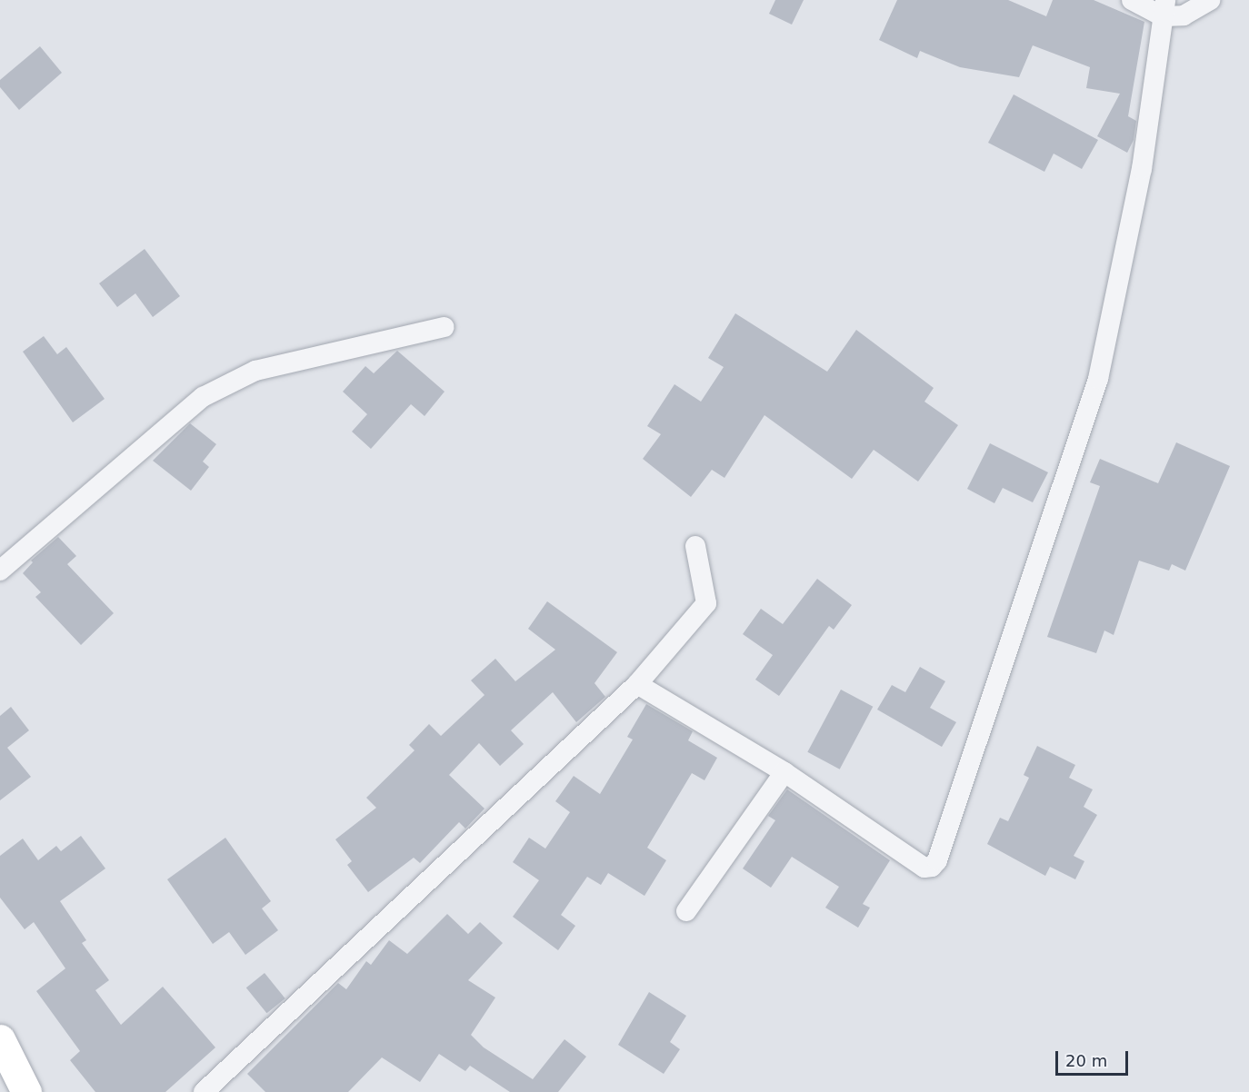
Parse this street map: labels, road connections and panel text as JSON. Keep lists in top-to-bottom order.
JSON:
{
  "scale_bar": "20 m"
}
